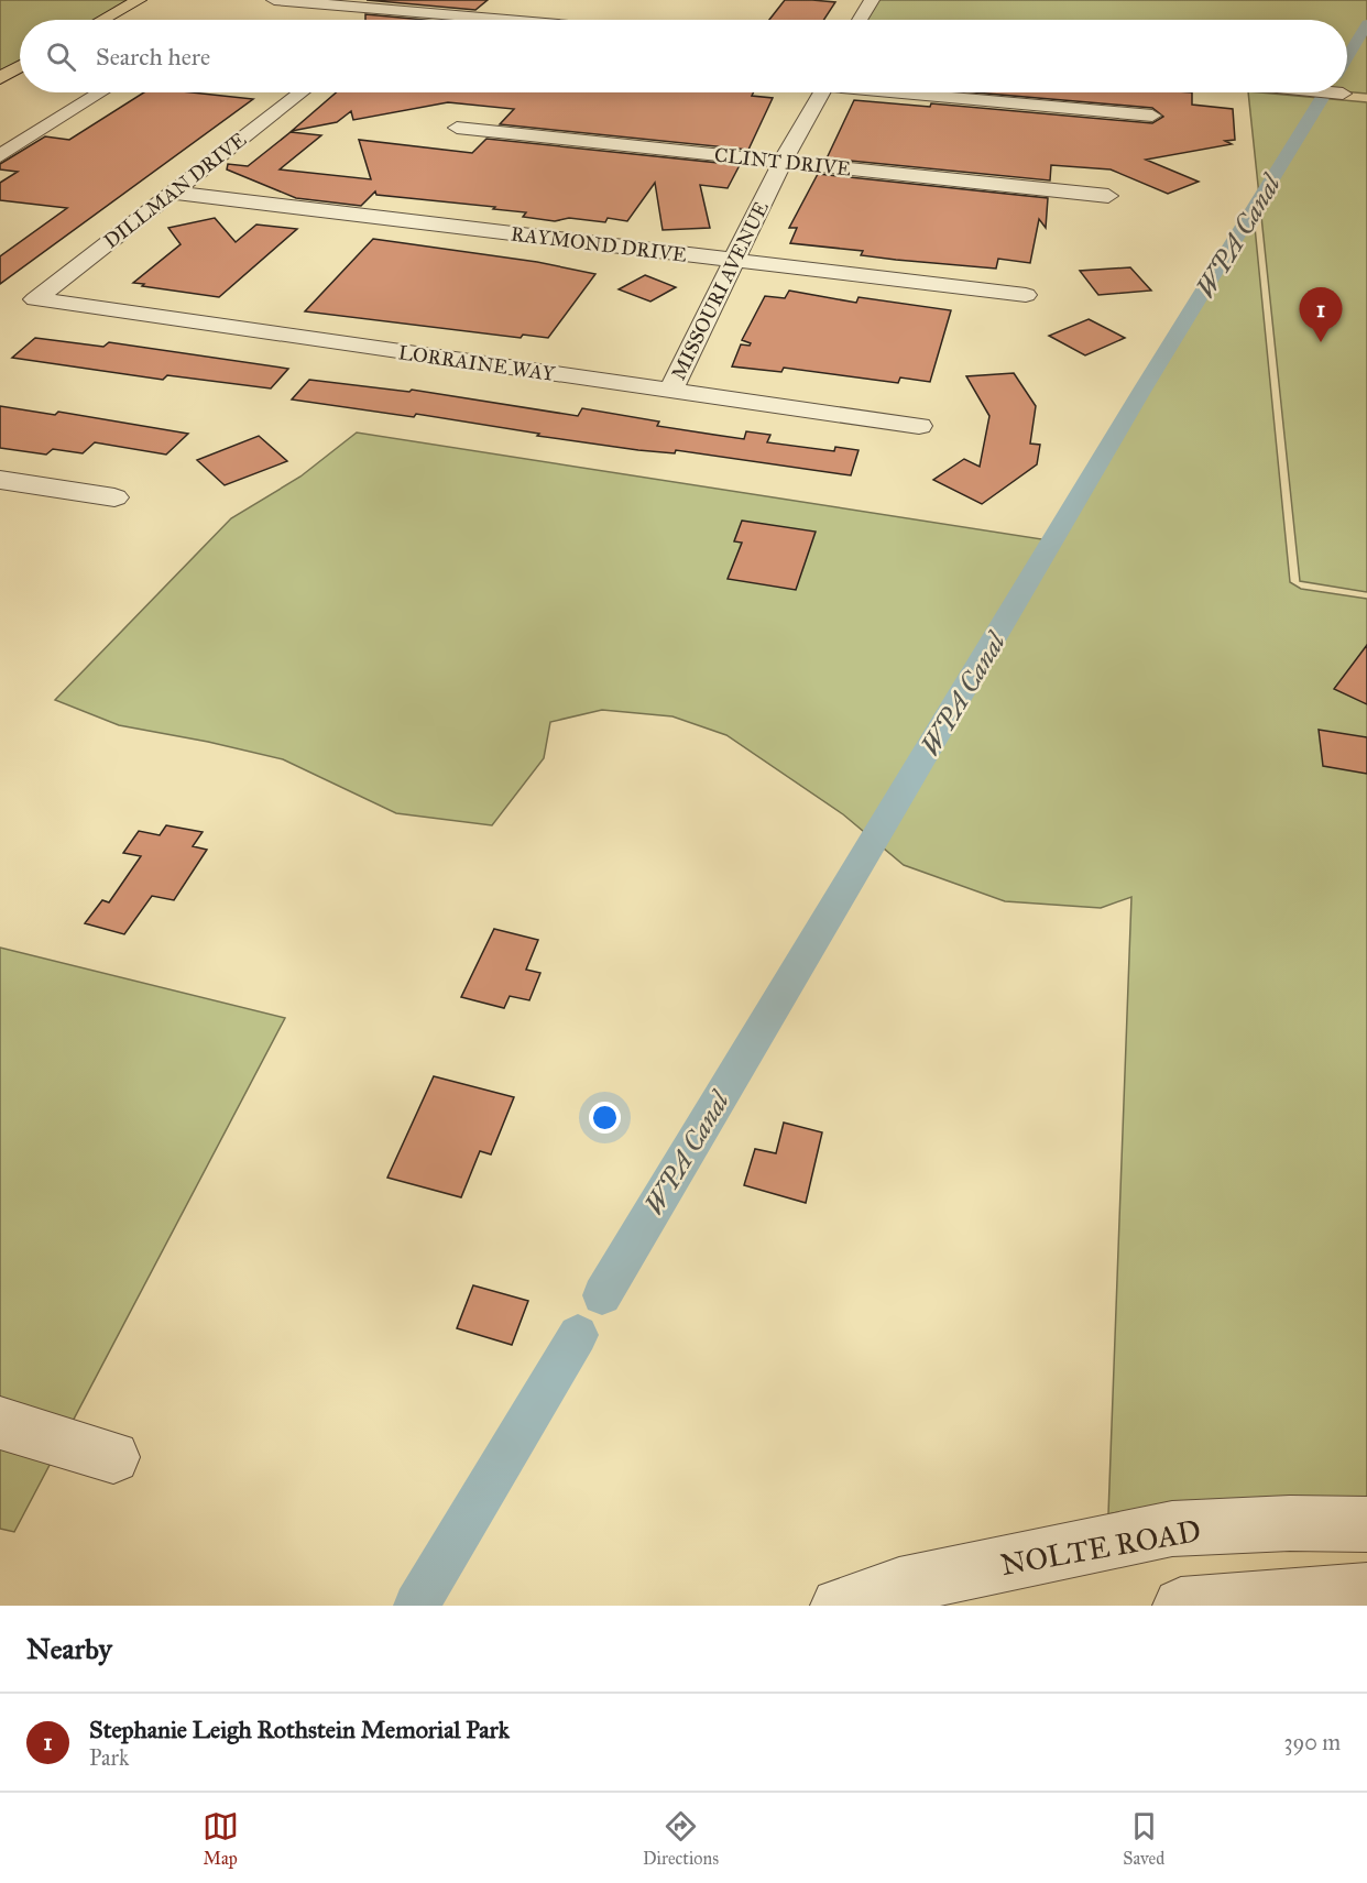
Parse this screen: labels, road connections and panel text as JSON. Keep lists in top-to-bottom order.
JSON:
{
  "streets": {
    "street": [
      "CLINT DRIVE",
      "DILLMAN DRIVE",
      "RAYMOND DRIVE",
      "MISSOURI AVENUE",
      "LORRAINE WAY",
      "NOLTE ROAD"
    ]
  },
  "crossings": [
    ["CLINT DRIVE", "MISSOURI AVENUE"],
    ["DILLMAN DRIVE", "RAYMOND DRIVE"],
    ["DILLMAN DRIVE", "LORRAINE WAY"],
    ["RAYMOND DRIVE", "MISSOURI AVENUE"],
    ["MISSOURI AVENUE", "LORRAINE WAY"]
  ],
  "water": ["WPA Canal"],
  "page": {
    "search": "Search here",
    "pins": "1",
    "heading": "Nearby",
    "list": [
      {
        "mark": "1",
        "name": "Stephanie Leigh Rothstein Memorial Park",
        "note": "Park",
        "value": "390 m"
      }
    ],
    "nav": ["Map", "Directions", "Saved"]
  }
}
